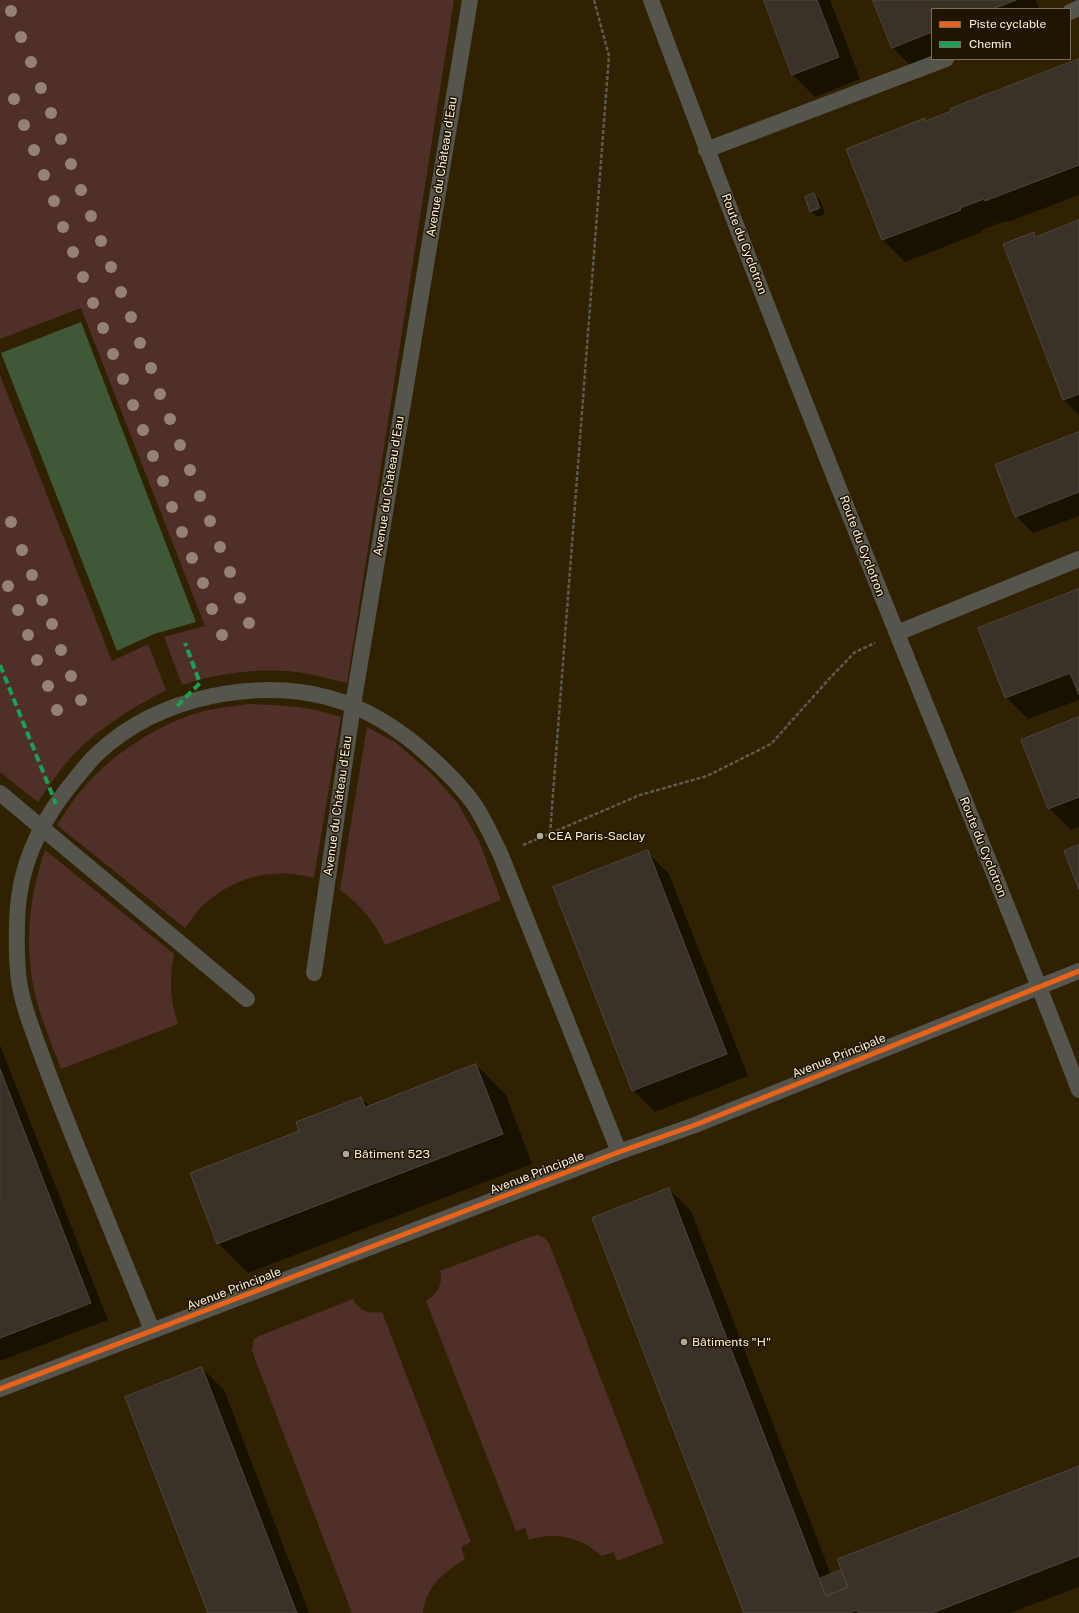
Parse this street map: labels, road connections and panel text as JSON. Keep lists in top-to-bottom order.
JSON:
{
  "streets": {
    "lane": ["Avenue du Château d'Eau", "Route du Cyclotron", "Avenue Principale"]
  },
  "crossings": [
    ["Route du Cyclotron", "Avenue Principale"]
  ],
  "places": ["CEA Paris-Saclay", "Bâtiment 523", "Bâtiments \"H\""],
  "legend": ["Piste cyclable", "Chemin"]
}
